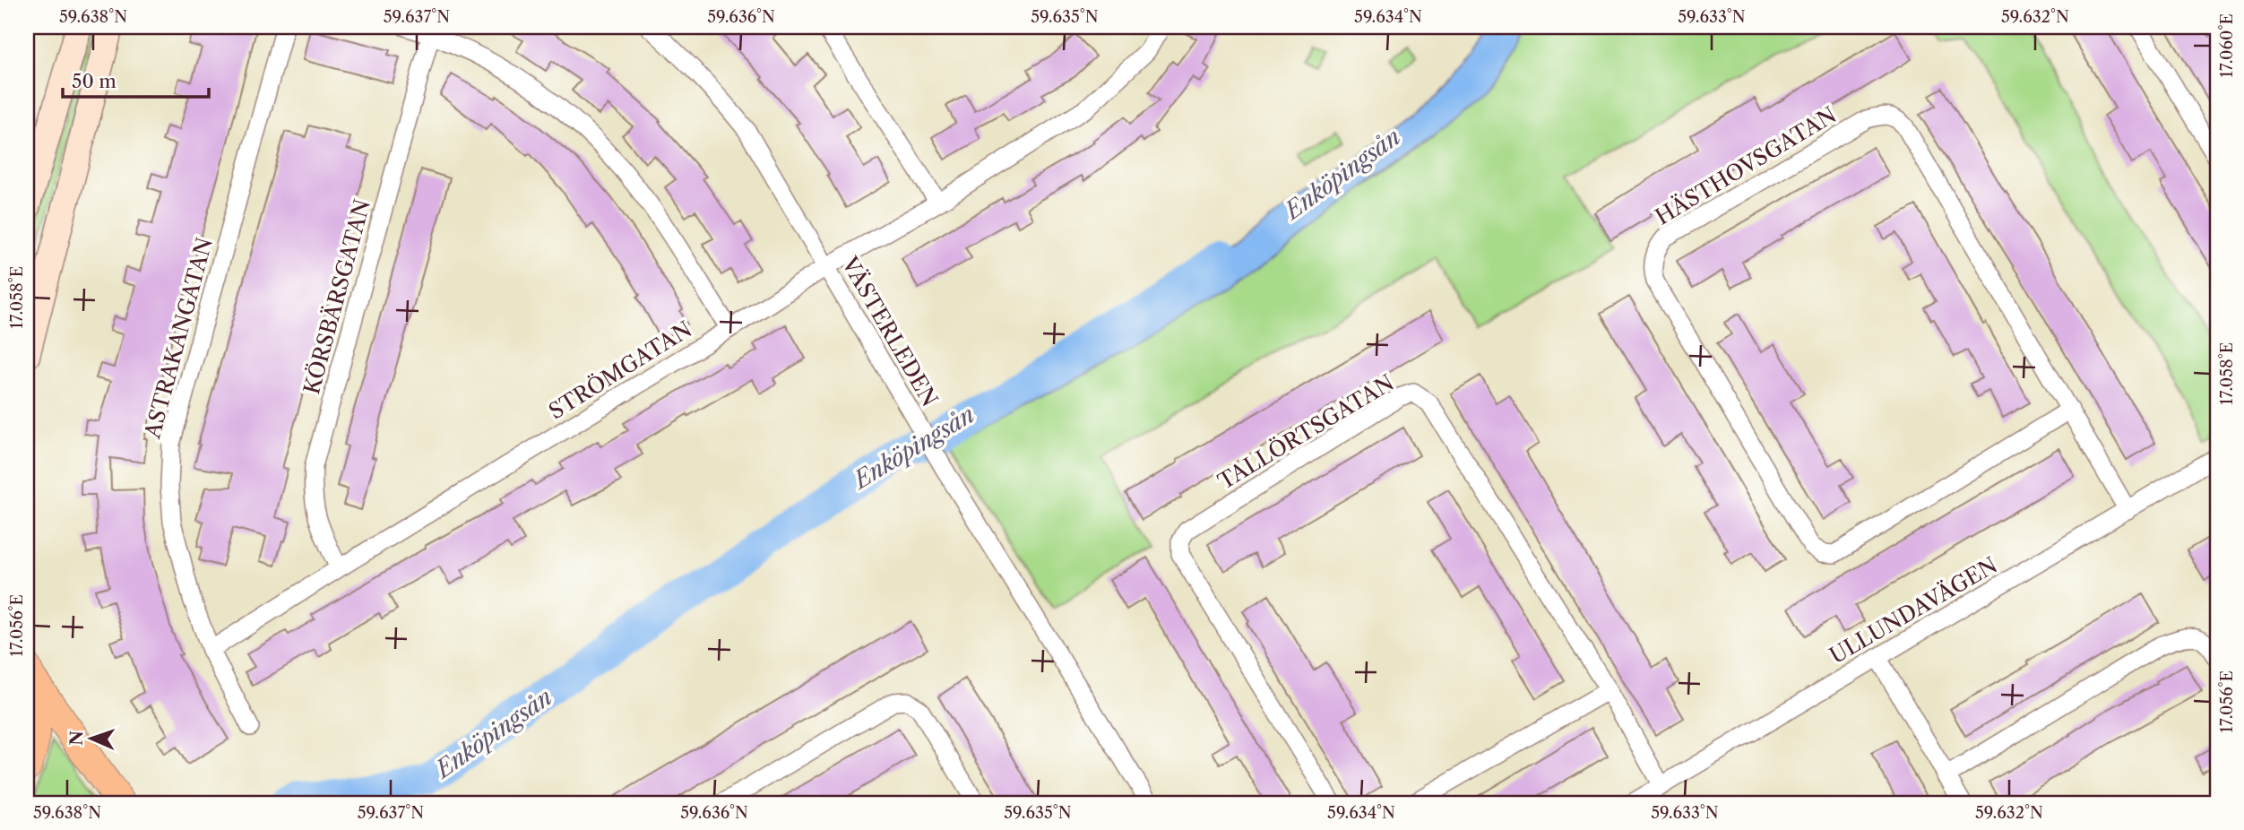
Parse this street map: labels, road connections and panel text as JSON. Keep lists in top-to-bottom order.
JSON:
{
  "streets": {
    "street": [
      "HÄSTHOVSGATAN",
      "KÖRSBÄRSGATAN",
      "VÄSTERLEDEN",
      "ASTRAKANGATAN",
      "STRÖMGATAN",
      "TALLÖRTSGATAN",
      "ULLUNDAVÄGEN"
    ]
  },
  "crossings": [
    ["HÄSTHOVSGATAN", "ULLUNDAVÄGEN"],
    ["KÖRSBÄRSGATAN", "STRÖMGATAN"],
    ["VÄSTERLEDEN", "STRÖMGATAN"],
    ["ASTRAKANGATAN", "STRÖMGATAN"],
    ["TALLÖRTSGATAN", "ULLUNDAVÄGEN"]
  ],
  "water": ["Enköpingsån"],
  "scale_bar": "50 m",
  "north": "left",
  "coordinates": [
    "59.638°N",
    "59.637°N",
    "59.636°N",
    "59.635°N",
    "59.634°N",
    "59.633°N",
    "59.632°N",
    "17.060°E",
    "17.058°E",
    "17.056°E"
  ]
}
